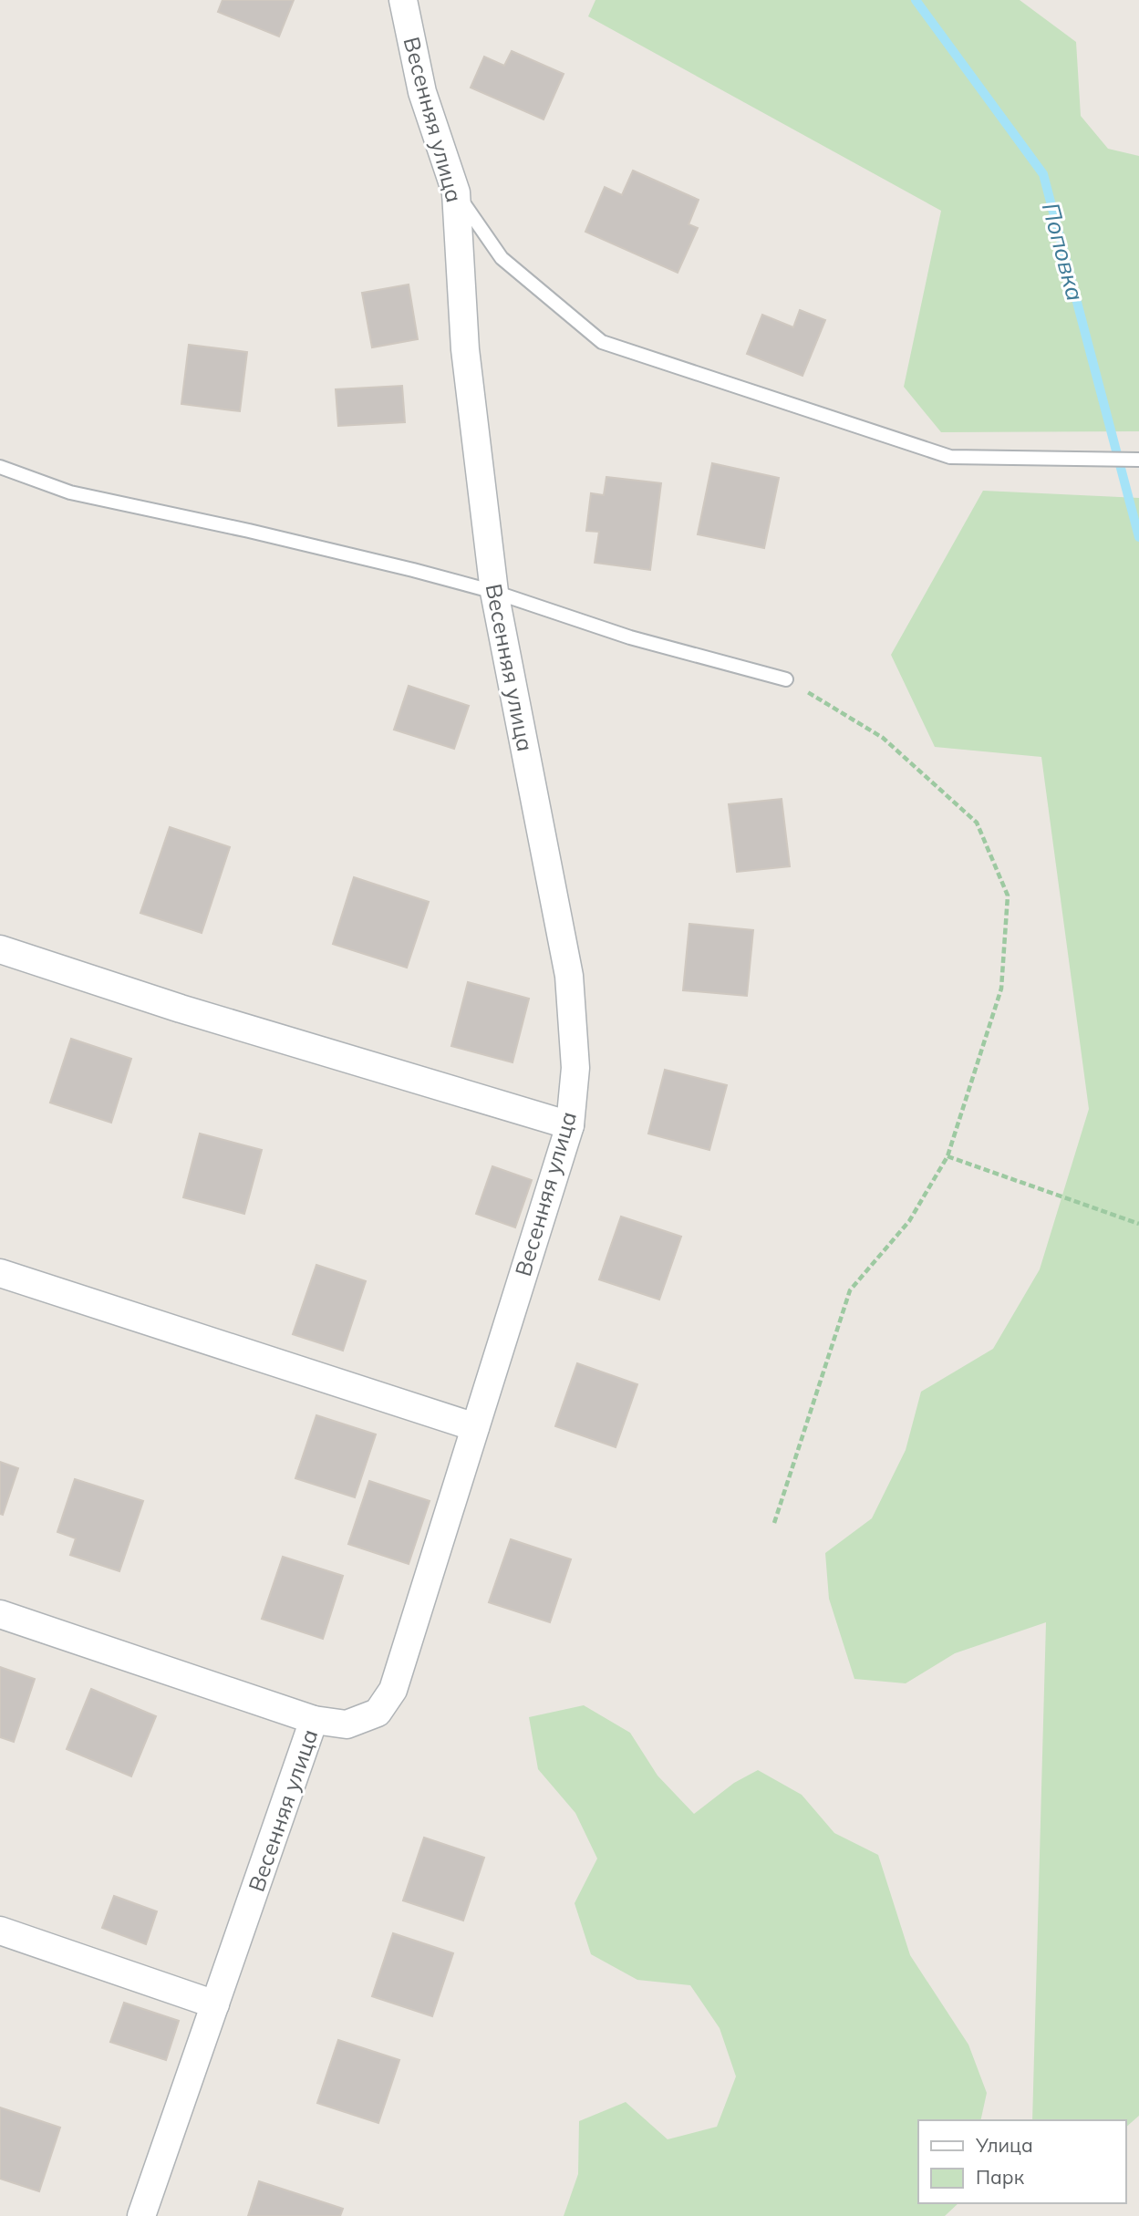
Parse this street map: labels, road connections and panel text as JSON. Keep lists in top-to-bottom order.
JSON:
{
  "streets": {
    "street": ["Весенняя улица"]
  },
  "water": ["Поповка"],
  "legend": ["Улица", "Парк"]
}
